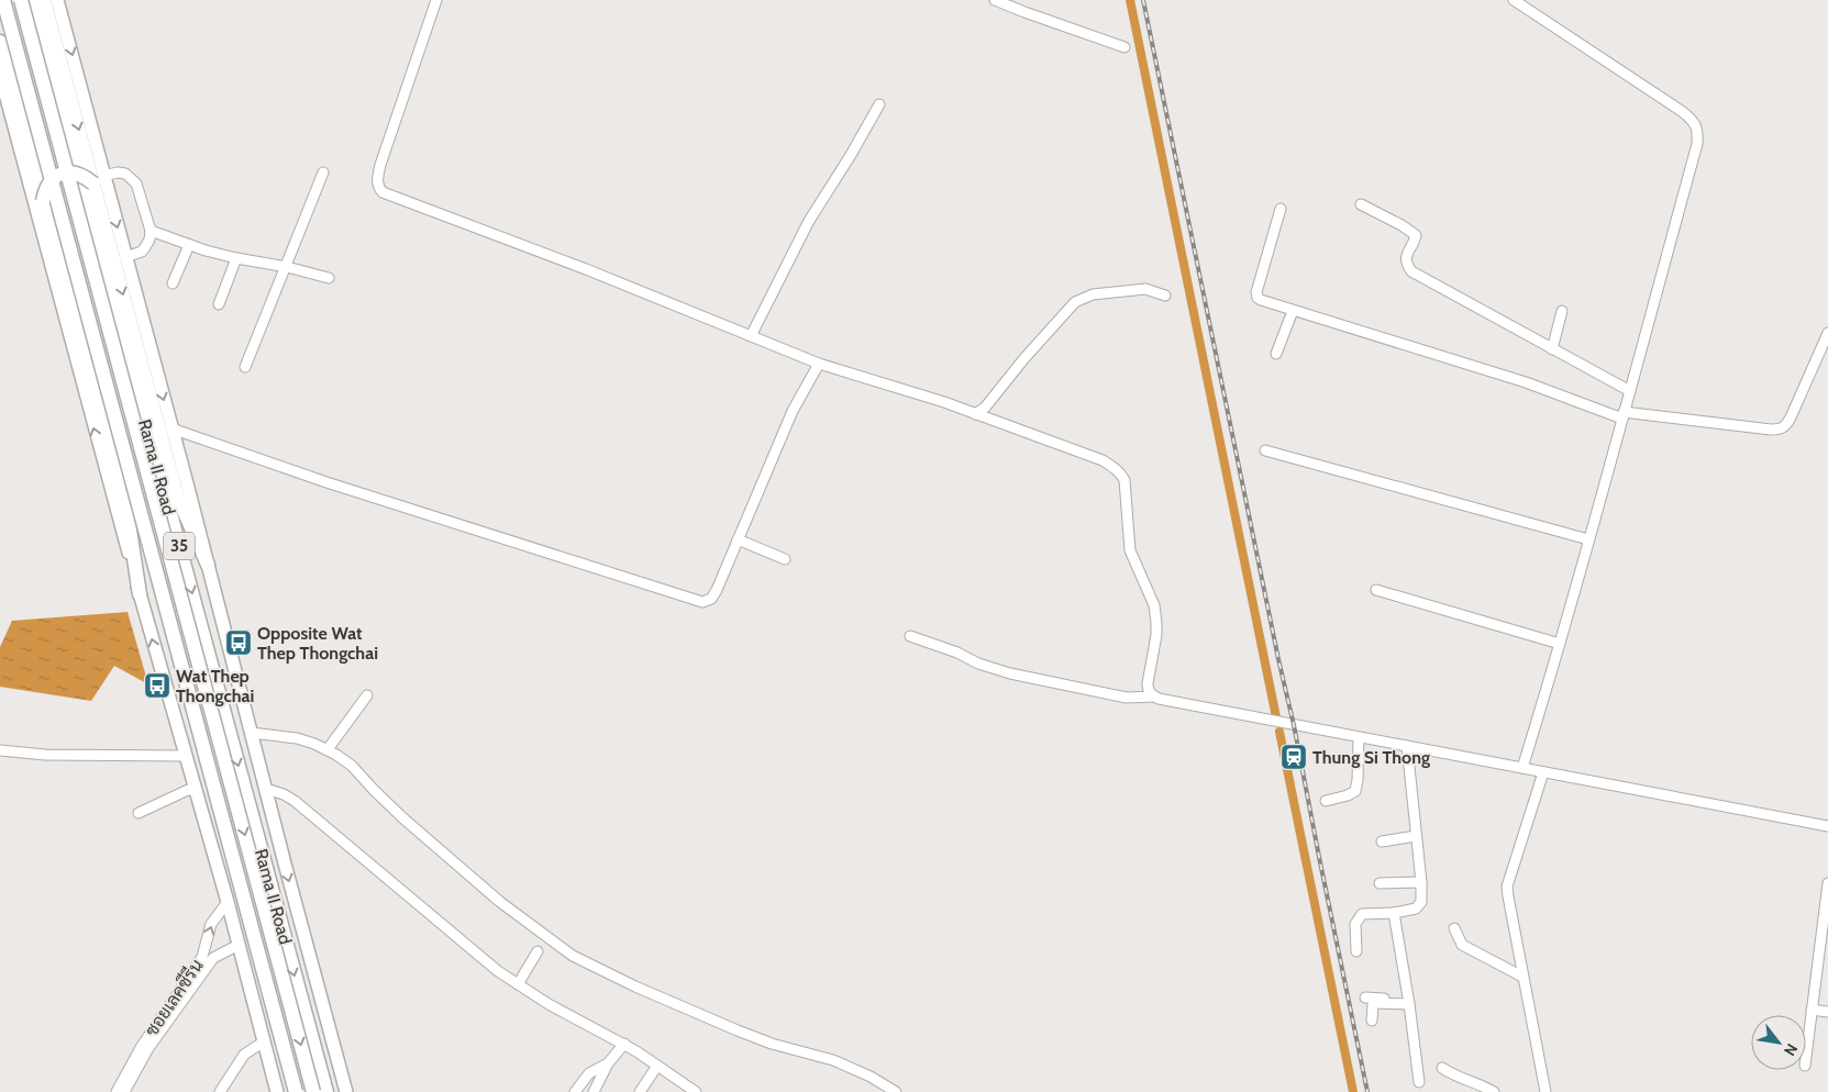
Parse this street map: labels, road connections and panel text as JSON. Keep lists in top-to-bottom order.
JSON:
{
  "streets": {
    "highway": ["Rama II Road", "35"],
    "street": ["ซอยเลคซีรีน"]
  },
  "places": {
    "bus stop": ["Opposite Wat Thep Thongchai", "Wat Thep Thongchai"],
    "station": ["Thung Si Thong"]
  },
  "north": "bottom right"
}
